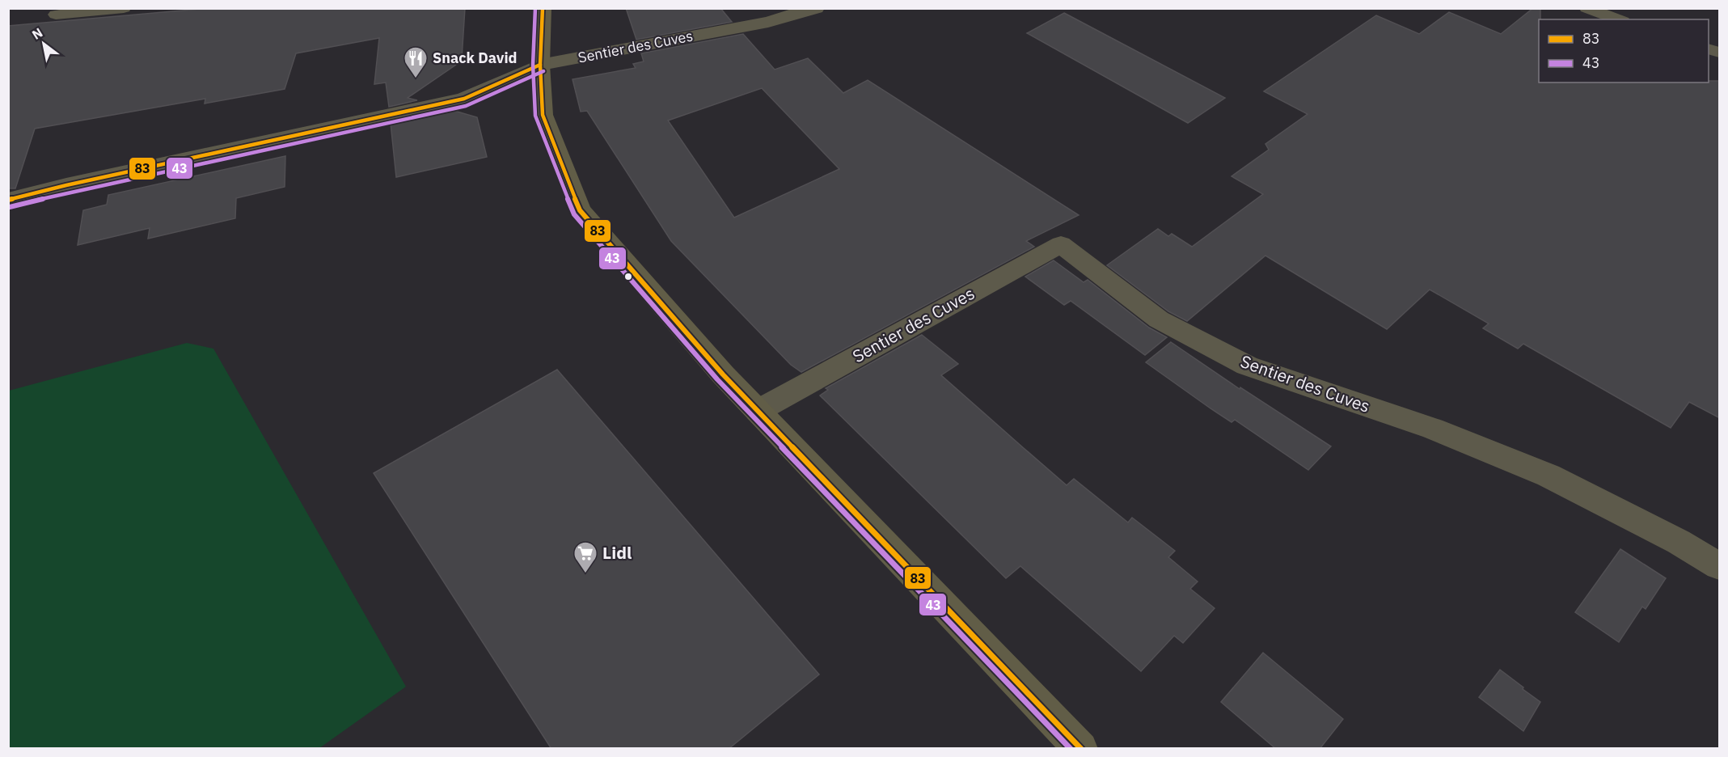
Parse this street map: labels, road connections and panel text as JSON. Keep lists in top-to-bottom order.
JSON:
{
  "streets": {
    "street": ["Sentier des Cuves"]
  },
  "places": {
    "restaurant": ["Snack David"],
    "supermarket": ["Lidl"]
  },
  "lines": ["transit line 83", "transit line 43"],
  "legend": ["83", "43"],
  "north": "top left"
}
